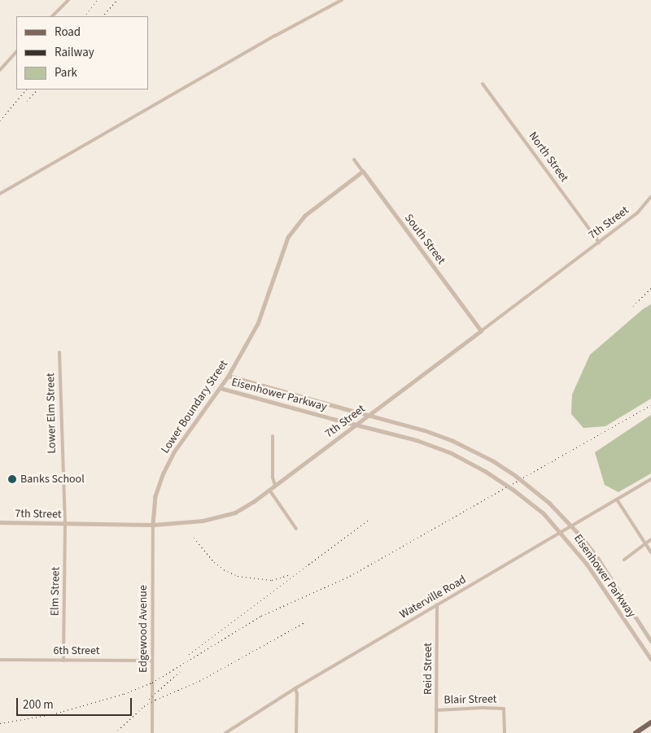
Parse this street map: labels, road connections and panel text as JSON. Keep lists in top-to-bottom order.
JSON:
{
  "streets": {
    "street": [
      "North Street",
      "7th Street",
      "South Street",
      "Eisenhower Parkway",
      "Lower Boundary Street",
      "Lower Elm Street",
      "Elm Street",
      "Waterville Road",
      "Edgewood Avenue",
      "6th Street",
      "Reid Street",
      "Blair Street"
    ]
  },
  "crossings": [
    ["North Street", "7th Street"],
    ["7th Street", "South Street"],
    ["7th Street", "Lower Boundary Street"],
    ["7th Street", "Lower Elm Street"],
    ["7th Street", "Elm Street"],
    ["7th Street", "Edgewood Avenue"],
    ["South Street", "Lower Boundary Street"],
    ["Eisenhower Parkway", "Lower Boundary Street"],
    ["Lower Boundary Street", "Edgewood Avenue"],
    ["Lower Elm Street", "Elm Street"],
    ["Elm Street", "6th Street"],
    ["Waterville Road", "Reid Street"],
    ["Edgewood Avenue", "6th Street"],
    ["Reid Street", "Blair Street"]
  ],
  "places": ["Banks School"],
  "legend": ["Road", "Railway", "Park"],
  "scale_bar": "200 m"
}
